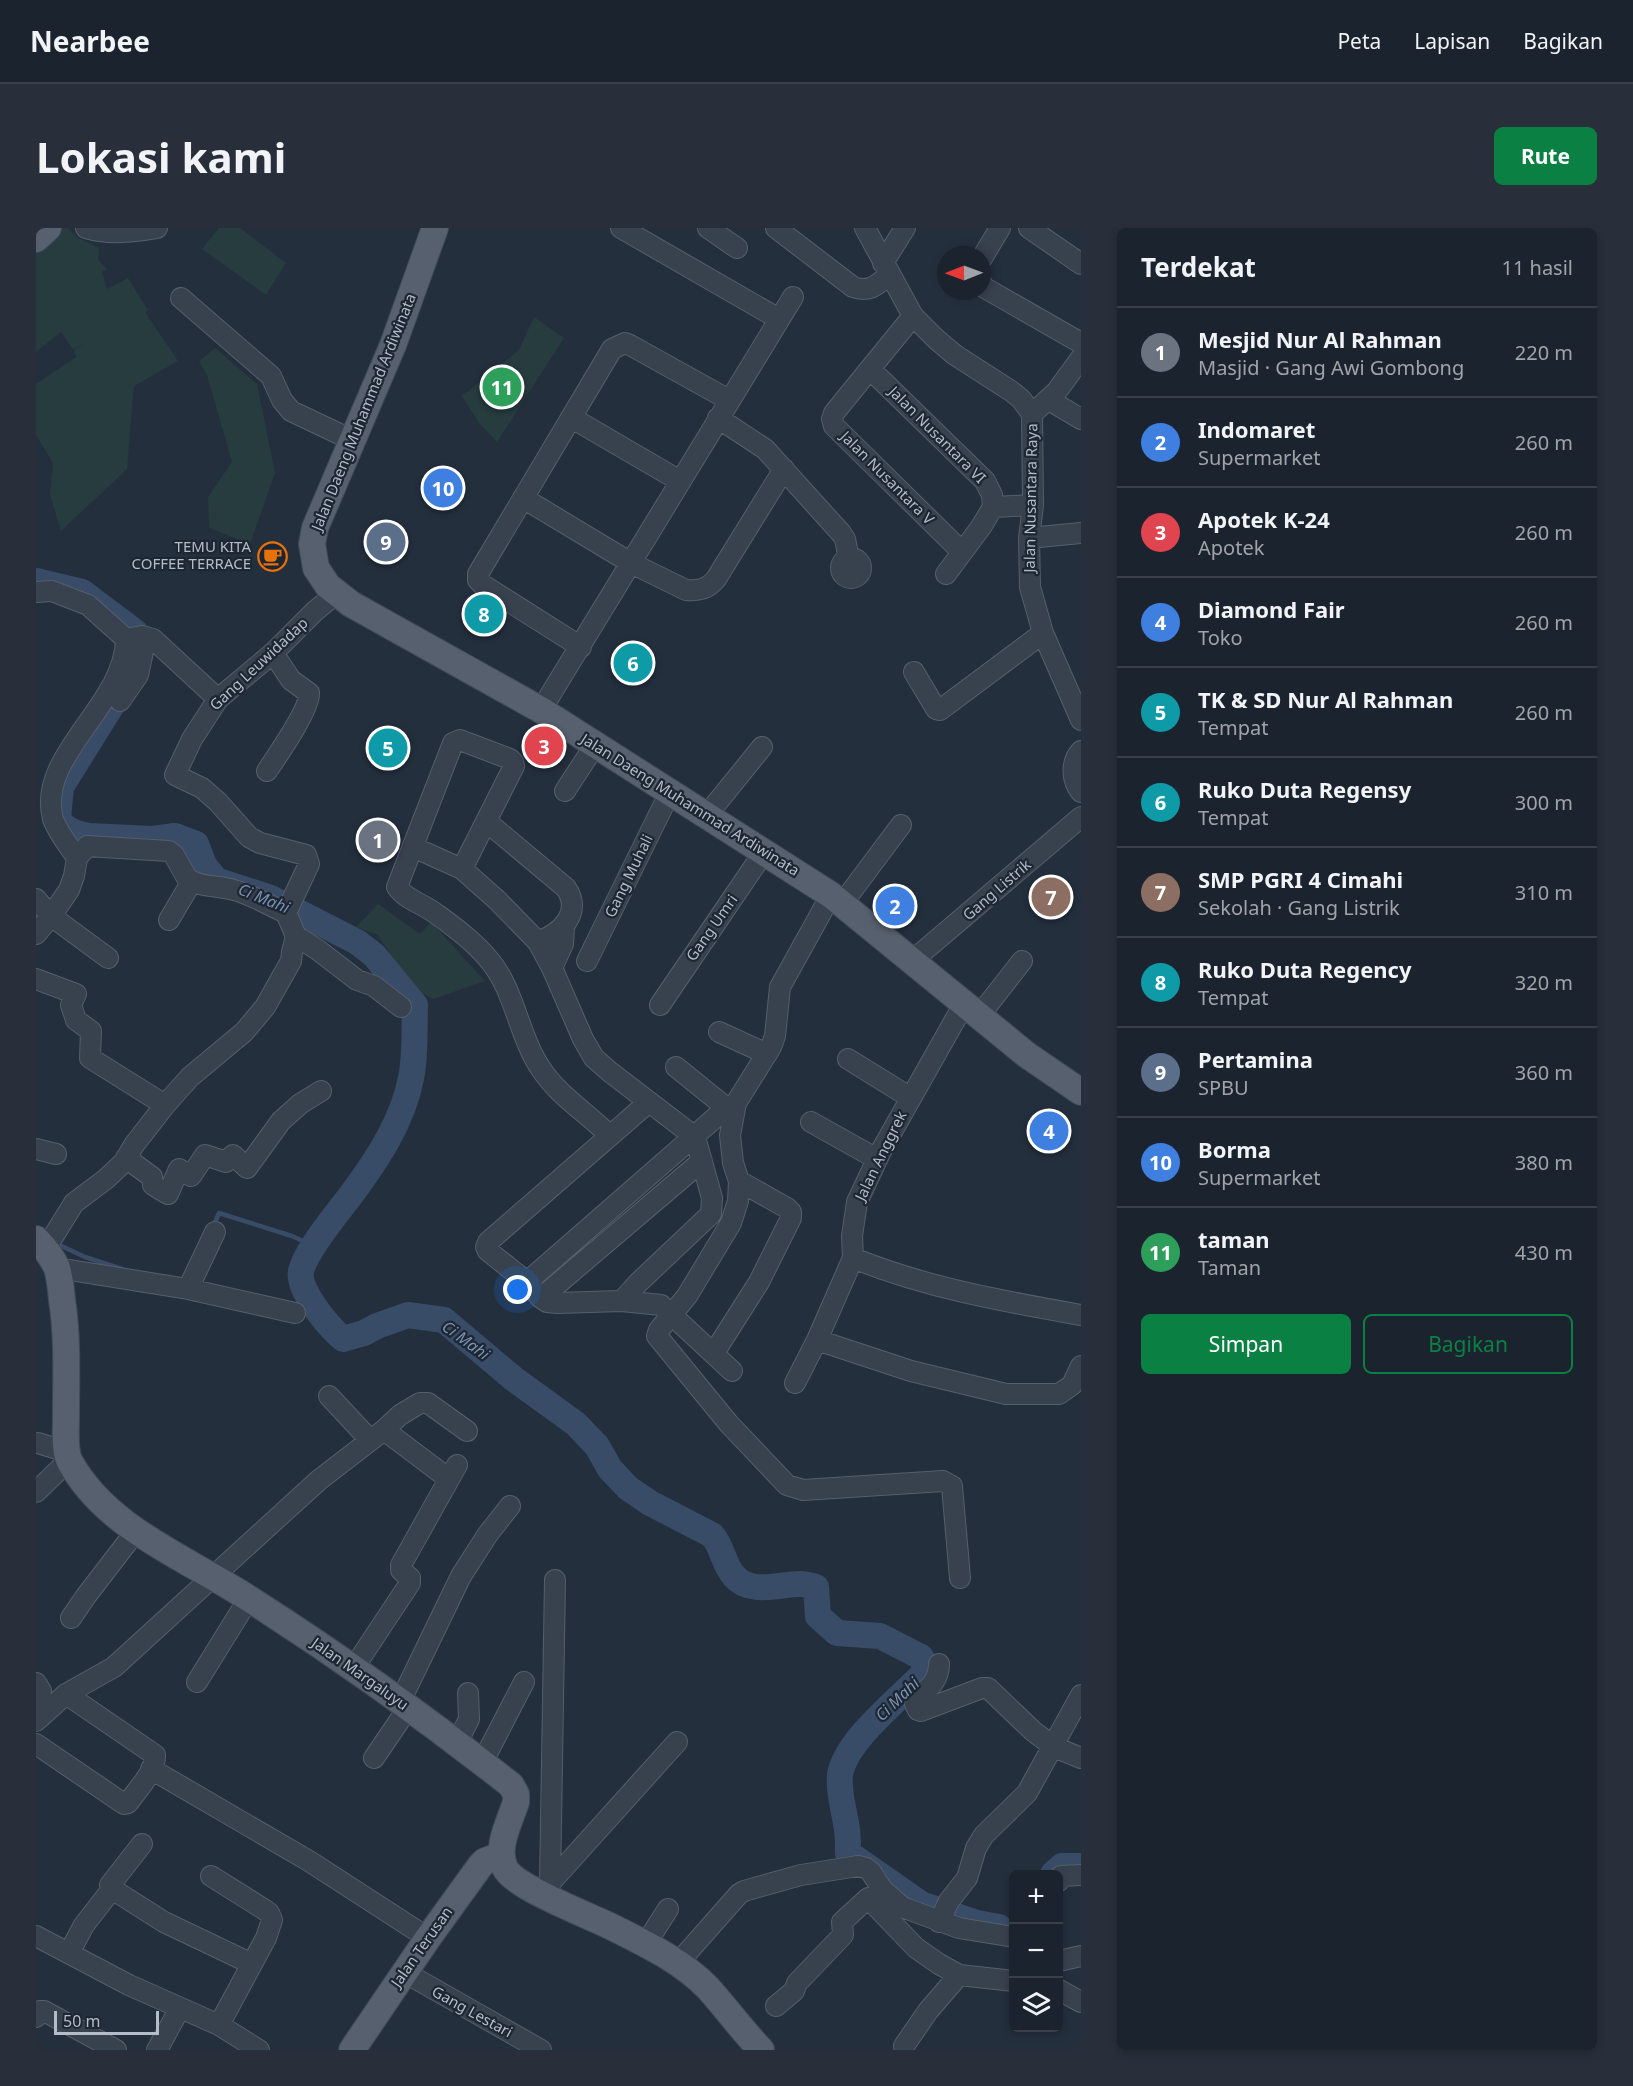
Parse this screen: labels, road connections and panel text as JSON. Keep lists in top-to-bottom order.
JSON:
{
  "streets": {
    "main road": ["Jalan Daeng Muhammad Ardiwinata", "Jalan Margaluyu", "Jalan Terusan"],
    "street": [
      "Jalan Nusantara VI",
      "Jalan Nusantara V",
      "Jalan Nusantara Raya",
      "Gang Leuwidadap",
      "Gang Muhali",
      "Gang Listrik",
      "Gang Umri",
      "Jalan Anggrek",
      "Gang Lestari"
    ]
  },
  "crossings": [
    ["Jalan Daeng Muhammad Ardiwinata", "Gang Leuwidadap"],
    ["Jalan Daeng Muhammad Ardiwinata", "Gang Muhali"],
    ["Jalan Daeng Muhammad Ardiwinata", "Gang Listrik"],
    ["Jalan Daeng Muhammad Ardiwinata", "Gang Umri"],
    ["Jalan Daeng Muhammad Ardiwinata", "Jalan Anggrek"],
    ["Jalan Nusantara VI", "Jalan Nusantara V"],
    ["Jalan Nusantara V", "Jalan Nusantara Raya"],
    ["Jalan Margaluyu", "Jalan Terusan"],
    ["Jalan Terusan", "Gang Lestari"]
  ],
  "water": ["Ci Mahi"],
  "places": {
    "cafe": ["TEMU KITA COFFEE TERRACE"]
  },
  "scale_bar": "50 m",
  "north": "left",
  "page": {
    "header": "Nearbee",
    "nav": ["Peta", "Lapisan", "Bagikan"],
    "buttons": [
      "Rute",
      ["Simpan", "Bagikan"]
    ],
    "title": "Lokasi kami",
    "heading": ["Terdekat", "11 hasil"],
    "list": [
      {
        "mark": "1",
        "name": "Mesjid Nur Al Rahman",
        "note": "Masjid · Gang Awi Gombong",
        "value": "220 m"
      },
      {
        "mark": "2",
        "name": "Indomaret",
        "note": "Supermarket",
        "value": "260 m"
      },
      {
        "mark": "3",
        "name": "Apotek K-24",
        "note": "Apotek",
        "value": "260 m"
      },
      {
        "mark": "4",
        "name": "Diamond Fair",
        "note": "Toko",
        "value": "260 m"
      },
      {
        "mark": "5",
        "name": "TK & SD Nur Al Rahman",
        "note": "Tempat",
        "value": "260 m"
      },
      {
        "mark": "6",
        "name": "Ruko Duta Regensy",
        "note": "Tempat",
        "value": "300 m"
      },
      {
        "mark": "7",
        "name": "SMP PGRI 4 Cimahi",
        "note": "Sekolah · Gang Listrik",
        "value": "310 m"
      },
      {
        "mark": "8",
        "name": "Ruko Duta Regency",
        "note": "Tempat",
        "value": "320 m"
      },
      {
        "mark": "9",
        "name": "Pertamina",
        "note": "SPBU",
        "value": "360 m"
      },
      {
        "mark": "10",
        "name": "Borma",
        "note": "Supermarket",
        "value": "380 m"
      },
      {
        "mark": "11",
        "name": "taman",
        "note": "Taman",
        "value": "430 m"
      }
    ],
    "pins": [
      "11",
      "10",
      "9",
      "8",
      "6",
      "3",
      "5",
      "1",
      "7",
      "2",
      "4"
    ],
    "map_buttons": ["+", "−"],
    "scale": "50 m"
  }
}
